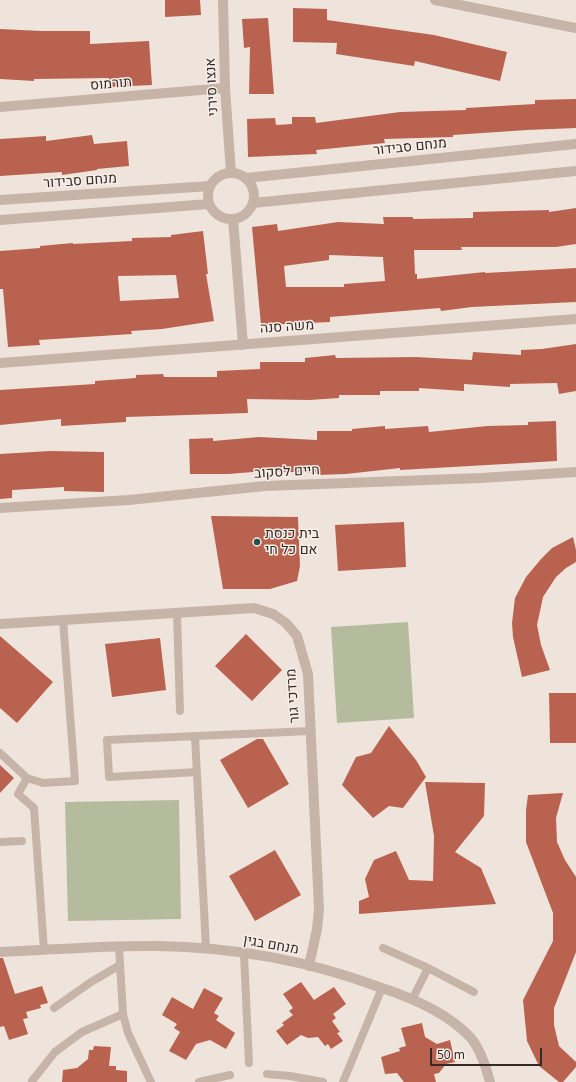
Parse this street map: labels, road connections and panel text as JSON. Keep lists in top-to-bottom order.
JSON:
{
  "streets": {
    "street": [
      "תורמוס",
      "אנצו סירני",
      "מנחם סבידור",
      "משה סנה",
      "חיים לסקוב",
      "מרדכי גור",
      "מנחם בגין"
    ]
  },
  "crossings": [
    ["תורמוס", "אנצו סירני"],
    ["אנצו סירני", "מנחם סבידור"],
    ["מרדכי גור", "מנחם בגין"]
  ],
  "places": ["בית כנסת אם כל חי"],
  "scale_bar": "50 m"
}
